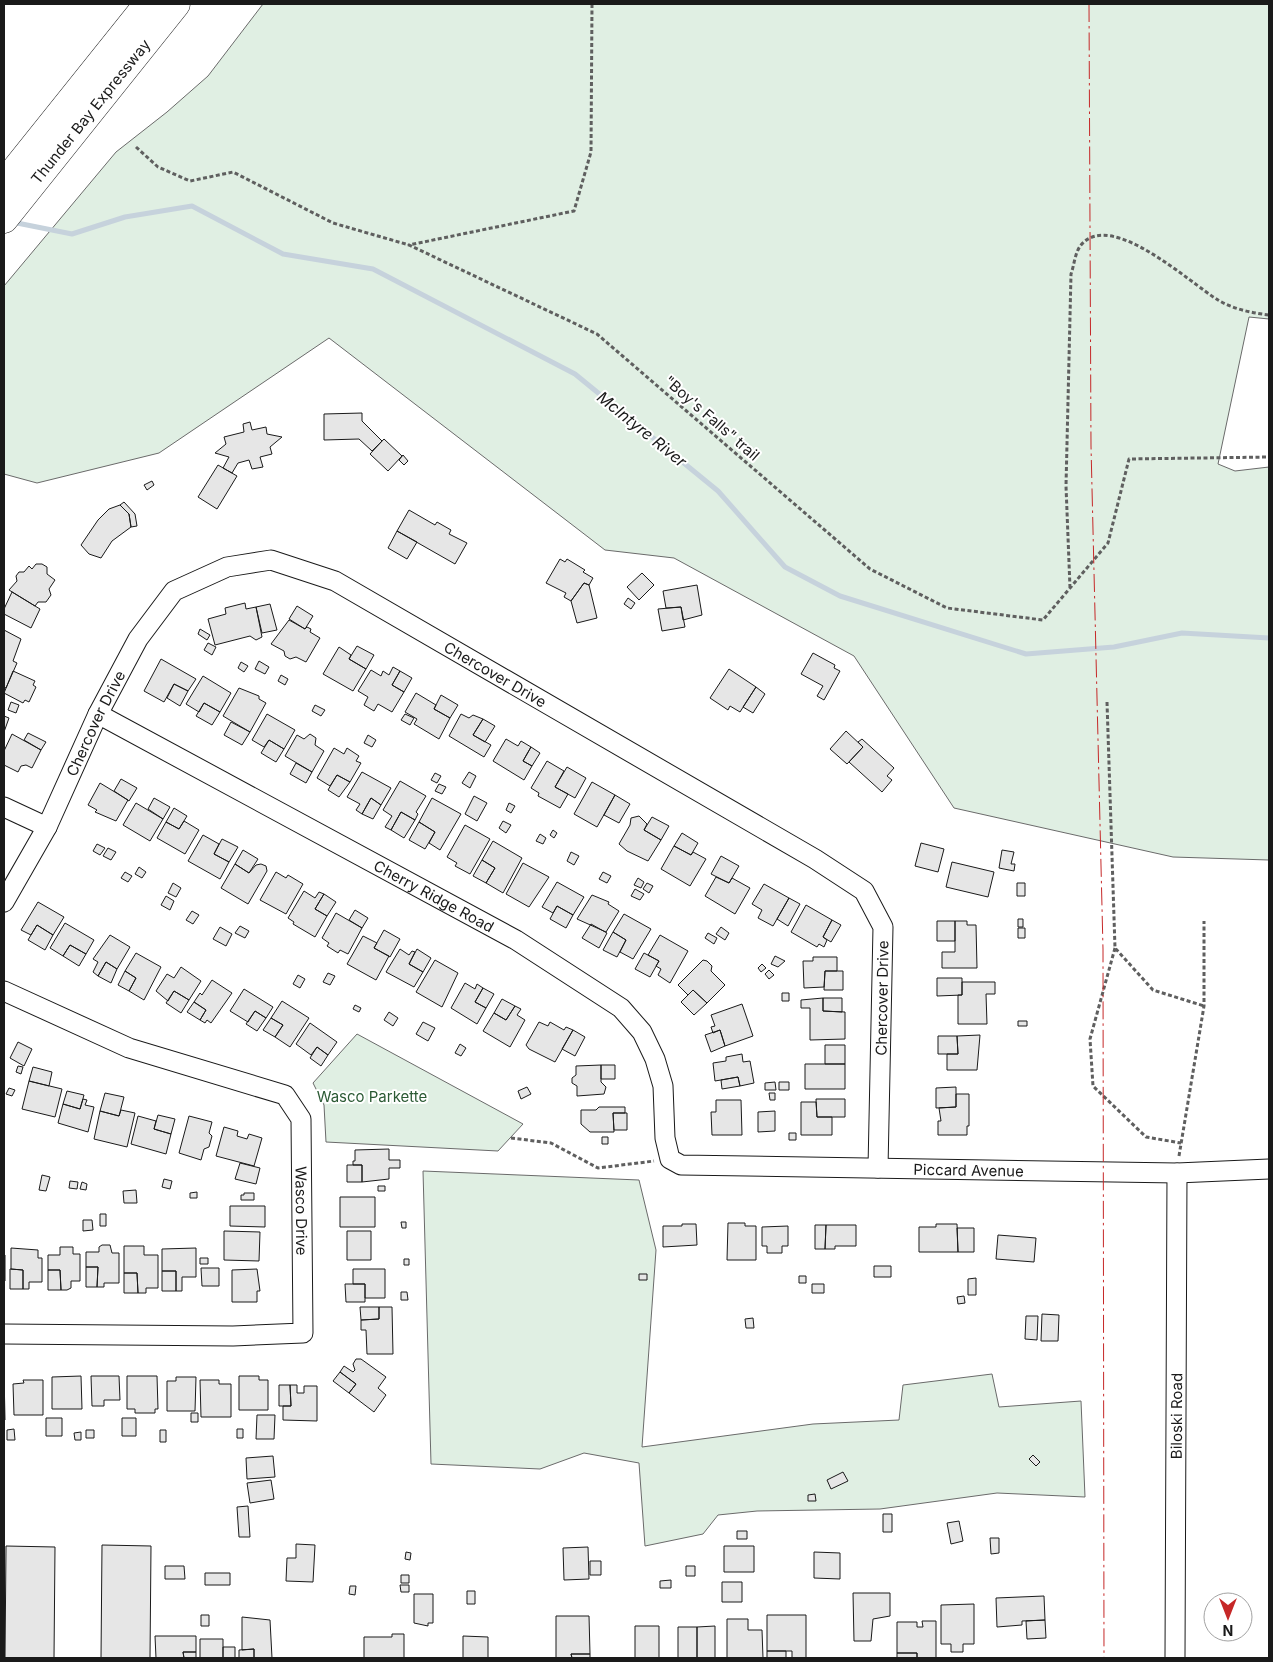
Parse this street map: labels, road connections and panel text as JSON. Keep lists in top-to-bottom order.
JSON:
{
  "streets": {
    "highway": ["Thunder Bay Expressway"],
    "street": [
      "Chercover Drive",
      "Cherry Ridge Road",
      "Piccard Avenue",
      "Wasco Drive",
      "Biloski Road"
    ],
    "path": ["\"Boy's Falls\" trail"]
  },
  "crossings": [
    ["Chercover Drive", "Cherry Ridge Road"],
    ["Chercover Drive", "Piccard Avenue"],
    ["Cherry Ridge Road", "Piccard Avenue"],
    ["Piccard Avenue", "Biloski Road"]
  ],
  "water": ["McIntyre River"],
  "parks": ["Wasco Parkette"],
  "north": "bottom"
}
